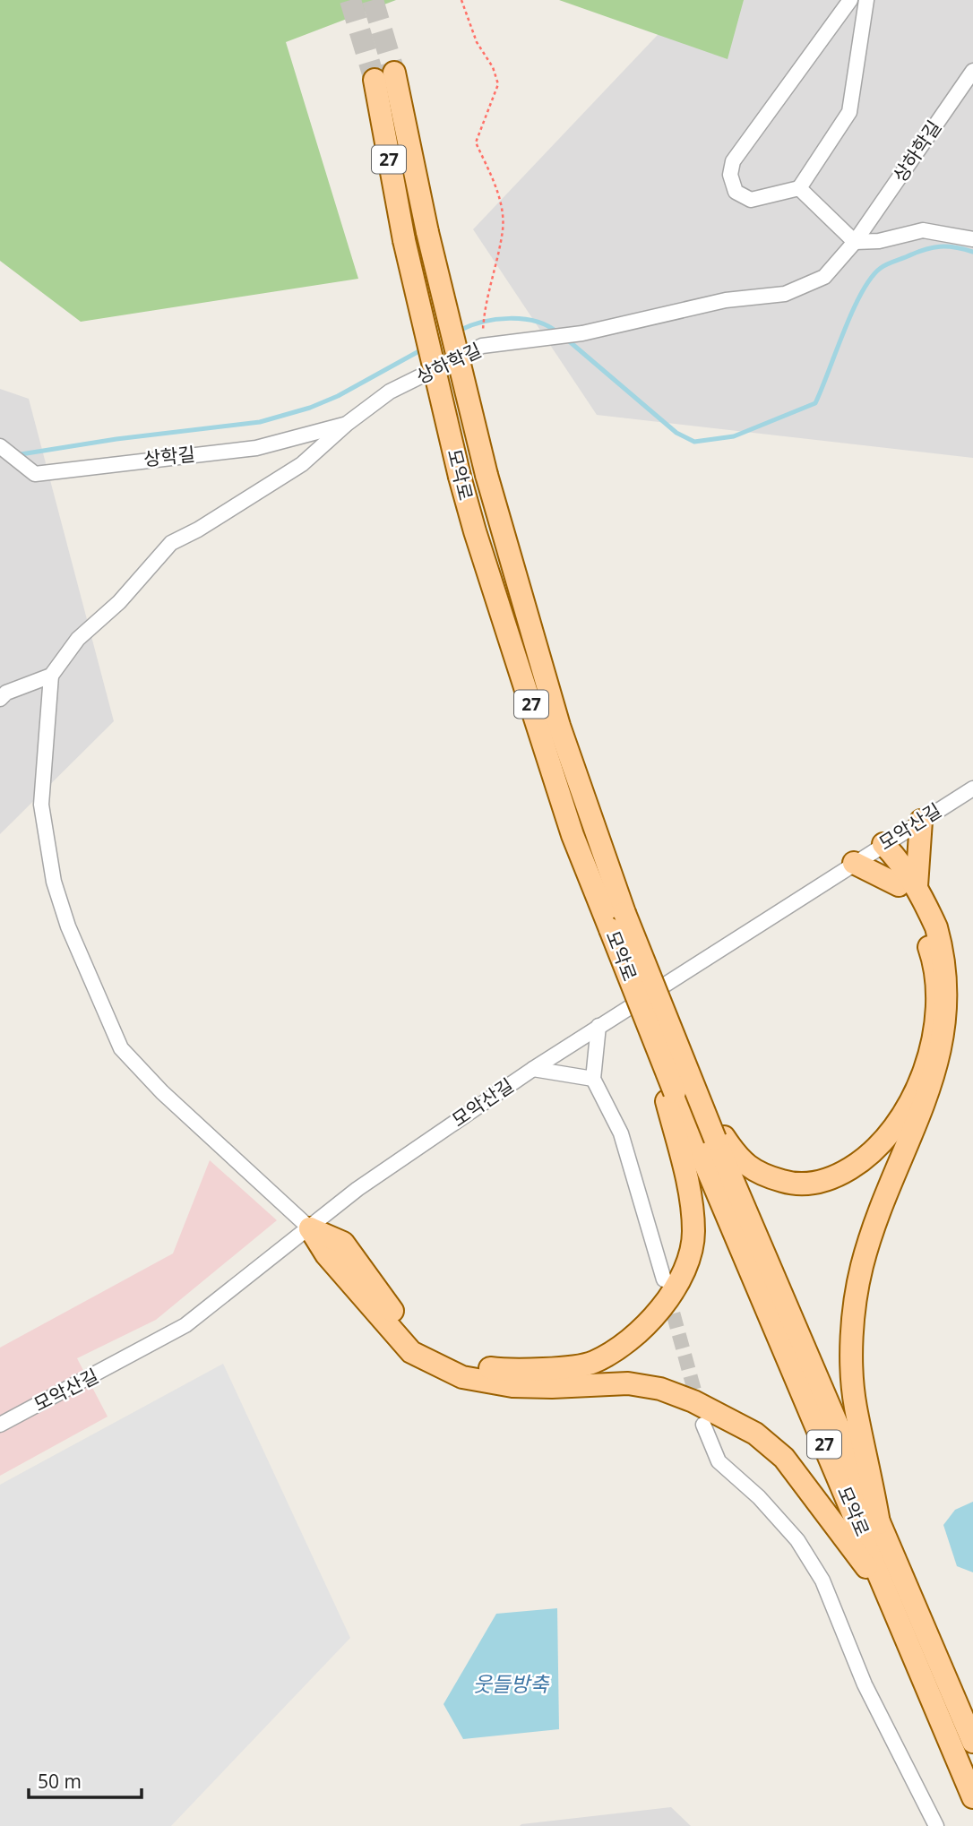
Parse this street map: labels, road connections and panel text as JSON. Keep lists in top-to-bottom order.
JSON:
{
  "streets": {
    "main road": ["27", "모악로"],
    "street": ["상하학길", "상학길", "모악산길"]
  },
  "crossings": [
    ["상하학길", "상학길"]
  ],
  "water": ["웃들방축"],
  "scale_bar": "50 m"
}
